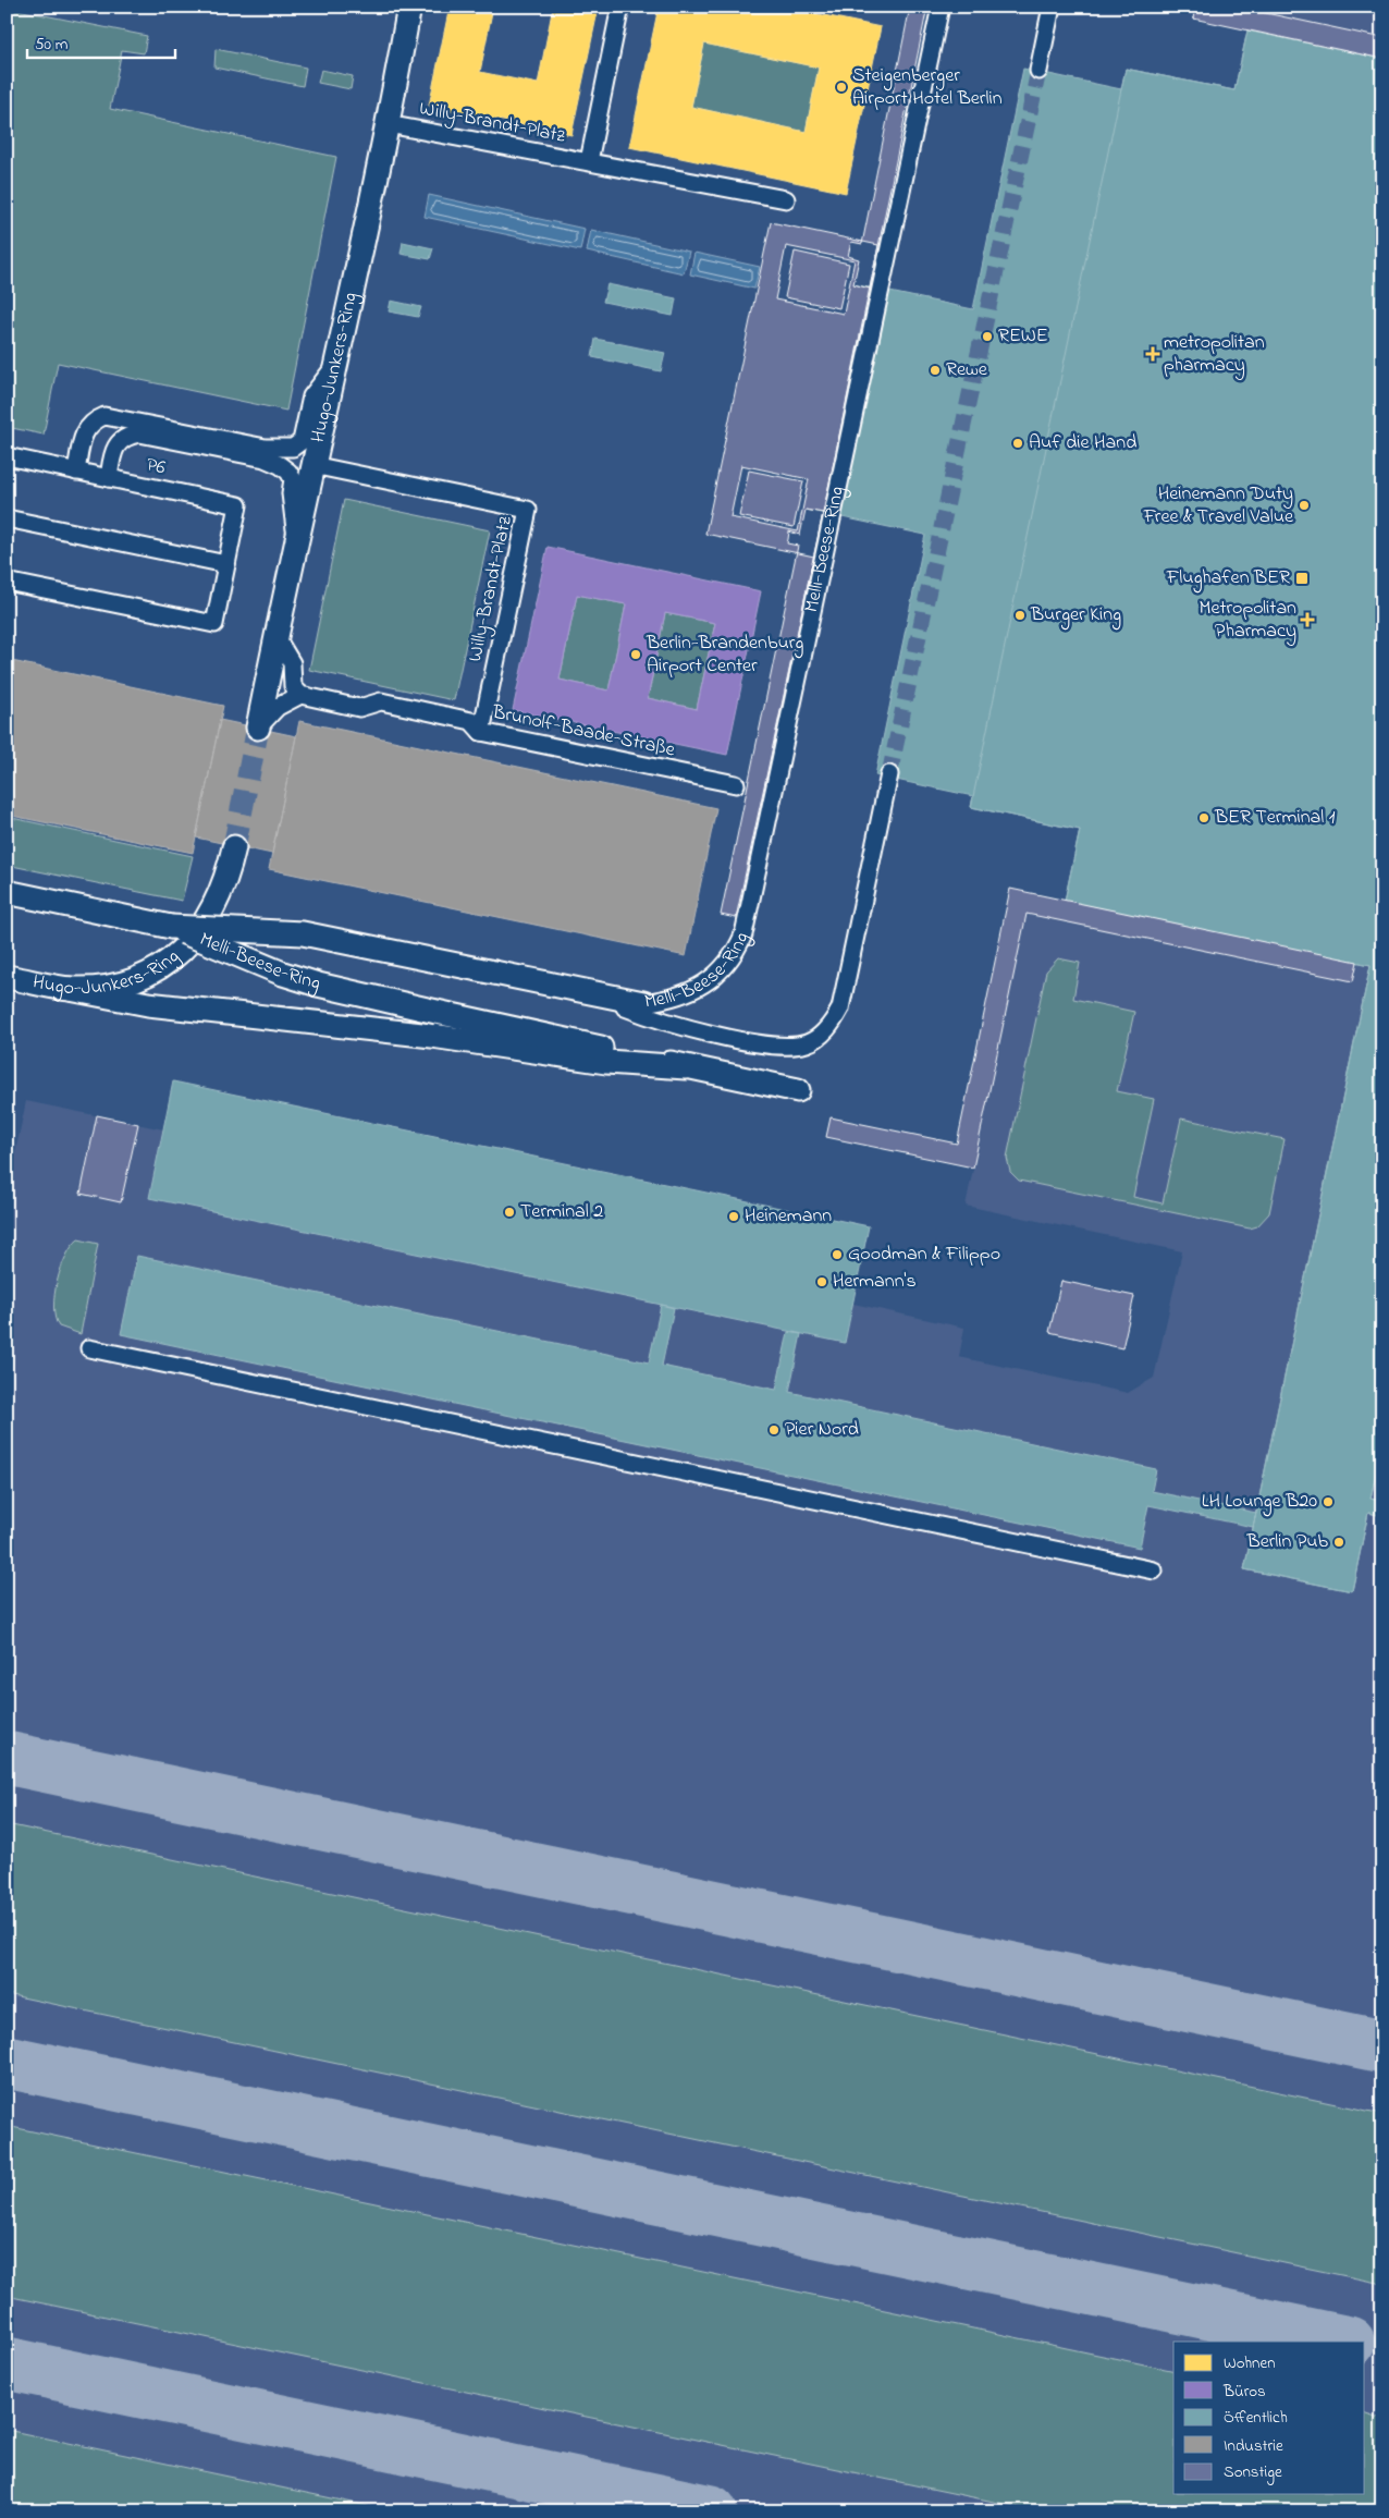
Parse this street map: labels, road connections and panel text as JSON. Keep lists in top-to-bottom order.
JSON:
{
  "streets": {
    "street": [
      "Willy-Brandt-Platz",
      "Hugo-Junkers-Ring",
      "P6",
      "Melli-Beese-Ring",
      "Brunolf-Baade-Straße"
    ]
  },
  "crossings": [
    ["Willy-Brandt-Platz", "Hugo-Junkers-Ring"],
    ["Willy-Brandt-Platz", "Brunolf-Baade-Straße"]
  ],
  "places": {
    "other": [
      "Steigenberger Airport Hotel Berlin",
      "REWE",
      "Rewe",
      "Auf die Hand",
      "Heinemann Duty Free & Travel Value",
      "Burger King",
      "Berlin-Brandenburg Airport Center",
      "BER Terminal 1",
      "Terminal 2",
      "Heinemann",
      "Goodman & Filippo",
      "Hermann's",
      "Pier Nord",
      "LH Lounge B20",
      "Berlin Pub"
    ],
    "health": ["metropolitan pharmacy", "Metropolitan Pharmacy"],
    "transit": ["Flughafen BER"]
  },
  "legend": [
    "Wohnen",
    "Büros",
    "Öffentlich",
    "Industrie",
    "Sonstige"
  ],
  "scale_bar": "50 m"
}
